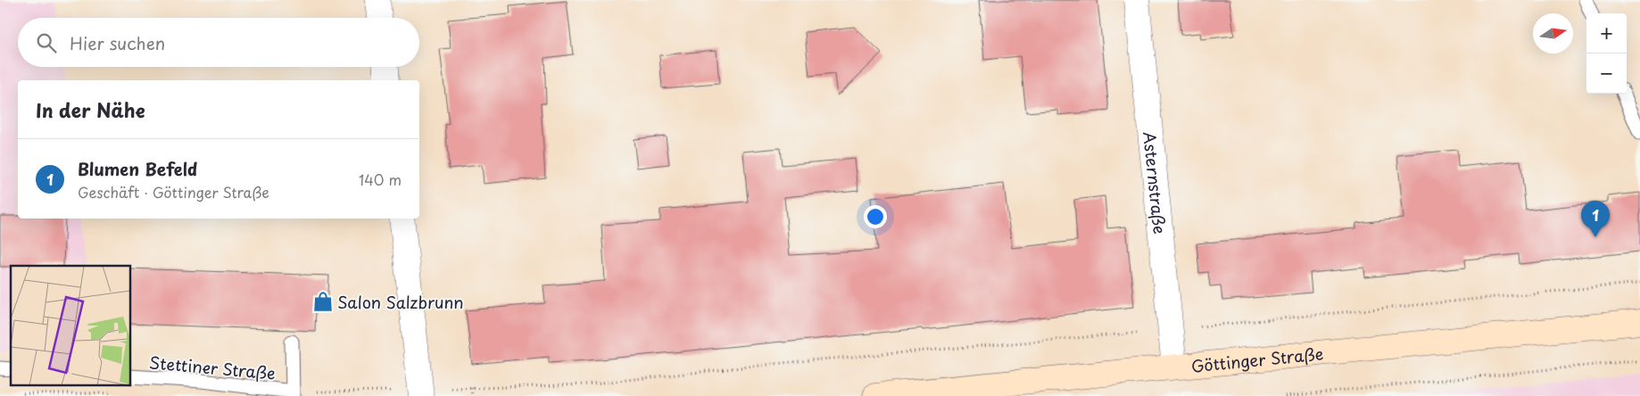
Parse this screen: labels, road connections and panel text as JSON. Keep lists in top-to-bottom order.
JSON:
{
  "streets": {
    "main road": ["Göttinger Straße"],
    "street": ["Asternstraße"],
    "lane": ["Stettiner Straße"]
  },
  "crossings": [
    ["Asternstraße", "Göttinger Straße"]
  ],
  "places": {
    "shop": ["Salon Salzbrunn"]
  },
  "north": "right",
  "page": {
    "map_buttons": ["+", "−"],
    "search": "Hier suchen",
    "heading": "In der Nähe",
    "list": [
      {
        "mark": "1",
        "name": "Blumen Befeld",
        "note": "Geschäft · Göttinger Straße",
        "value": "140 m"
      }
    ],
    "pins": "1"
  }
}
